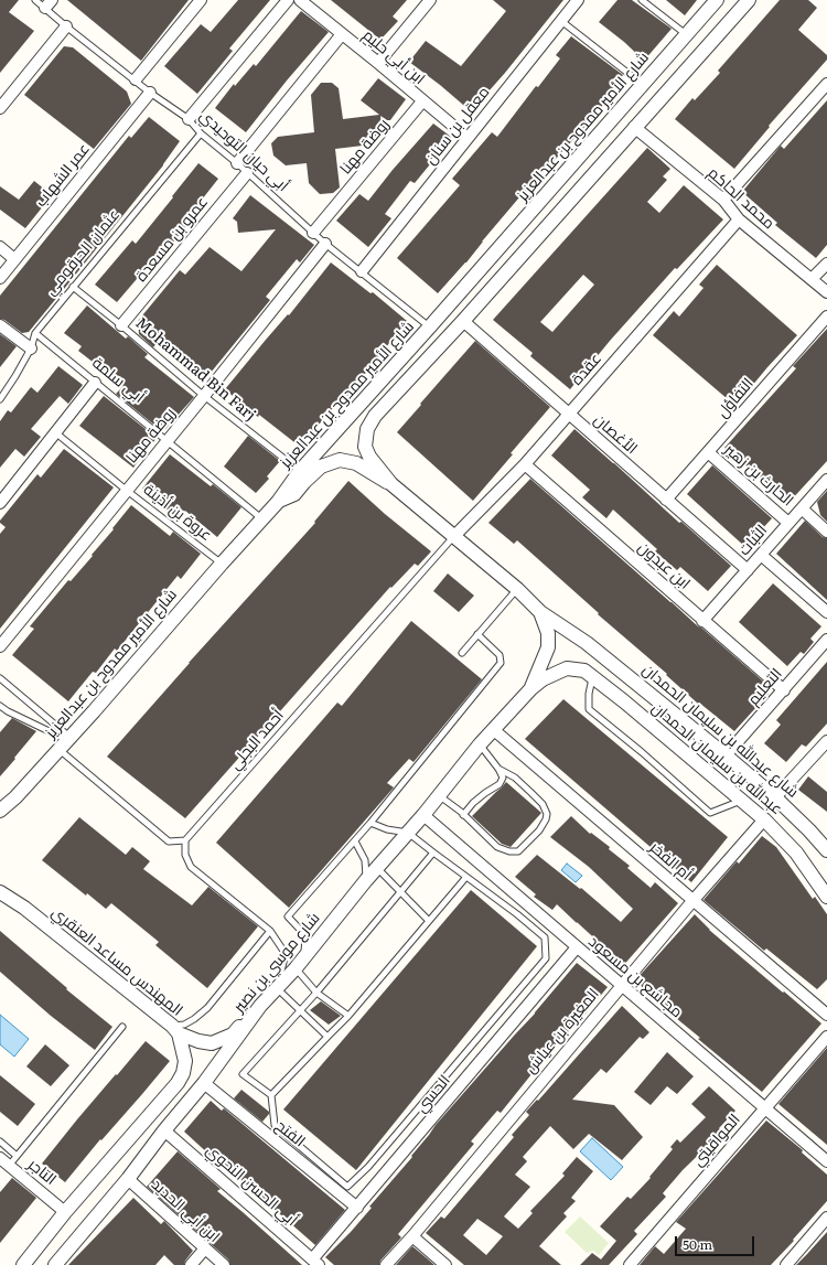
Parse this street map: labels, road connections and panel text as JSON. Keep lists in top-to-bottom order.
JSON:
{
  "streets": {
    "street": [
      "ابن أبي حليم",
      "معقل بن سنان",
      "شارع الأمير ممدوح بن عبدالعزيز",
      "روضة مهنا",
      "عمر الشهاب",
      "محمد الحاكم",
      "عمرو بن مسعدة",
      "عقدة",
      "التفاؤل",
      "الأغصان",
      "الحارث بن زهير",
      "الثبات",
      "ابن عبدون",
      "التعليم",
      "شارع عبدالله بن سليمان الحمدان",
      "عبدالله بن سليمان الحمدان",
      "أم الفخر",
      "المهندس مساعد العنقري",
      "شارع موسي بن نصير",
      "مجاشع بن مسعود",
      "المغيرة بن عياش",
      "الحسي",
      "الفتح",
      "المواقيتي",
      "التاجر",
      "أبي الحسن النحوي",
      "ابن أبي الحديد"
    ],
    "lane": [
      "أبي حيان التوحيدي",
      "عثمان الحرقومي",
      "Mohammad Bin Farj",
      "أبي سلمة",
      "عروة بن أذينة",
      "أحمد البجلي"
    ]
  },
  "crossings": [
    ["ابن أبي حليم", "معقل بن سنان"],
    ["ابن أبي حليم", "روضة مهنا"],
    ["معقل بن سنان", "أبي حيان التوحيدي"],
    ["شارع الأمير ممدوح بن عبدالعزيز", "أبي حيان التوحيدي"],
    ["شارع الأمير ممدوح بن عبدالعزيز", "Mohammad Bin Farj"],
    ["شارع الأمير ممدوح بن عبدالعزيز", "أبي سلمة"],
    ["شارع الأمير ممدوح بن عبدالعزيز", "عروة بن أذينة"],
    ["روضة مهنا", "أبي حيان التوحيدي"],
    ["روضة مهنا", "Mohammad Bin Farj"],
    ["روضة مهنا", "أبي سلمة"],
    ["روضة مهنا", "عروة بن أذينة"],
    ["أبي حيان التوحيدي", "عمر الشهاب"],
    ["أبي حيان التوحيدي", "عمرو بن مسعدة"],
    ["أبي حيان التوحيدي", "عثمان الحرقومي"],
    ["محمد الحاكم", "عقدة"],
    ["عمرو بن مسعدة", "Mohammad Bin Farj"],
    ["عثمان الحرقومي", "Mohammad Bin Farj"],
    ["عثمان الحرقومي", "أبي سلمة"],
    ["عقدة", "الأغصان"],
    ["عقدة", "ابن عبدون"],
    ["عقدة", "أحمد البجلي"],
    ["التفاؤل", "الأغصان"],
    ["التفاؤل", "الحارث بن زهير"],
    ["الأغصان", "الثبات"],
    ["الحارث بن زهير", "الثبات"],
    ["الثبات", "ابن عبدون"],
    ["ابن عبدون", "التعليم"],
    ["التعليم", "شارع عبدالله بن سليمان الحمدان"],
    ["عبدالله بن سليمان الحمدان", "شارع موسي بن نصير"],
    ["عبدالله بن سليمان الحمدان", "المغيرة بن عياش"],
    ["أم الفخر", "شارع موسي بن نصير"],
    ["أم الفخر", "المغيرة بن عياش"],
    ["المهندس مساعد العنقري", "التاجر"],
    ["شارع موسي بن نصير", "مجاشع بن مسعود"],
    ["شارع موسي بن نصير", "الفتح"],
    ["شارع موسي بن نصير", "أبي الحسن النحوي"],
    ["شارع موسي بن نصير", "ابن أبي الحديد"],
    ["مجاشع بن مسعود", "المغيرة بن عياش"],
    ["مجاشع بن مسعود", "الحسي"],
    ["مجاشع بن مسعود", "المواقيتي"],
    ["الحسي", "الفتح"],
    ["الحسي", "أبي الحسن النحوي"]
  ],
  "scale_bar": "50 m"
}
